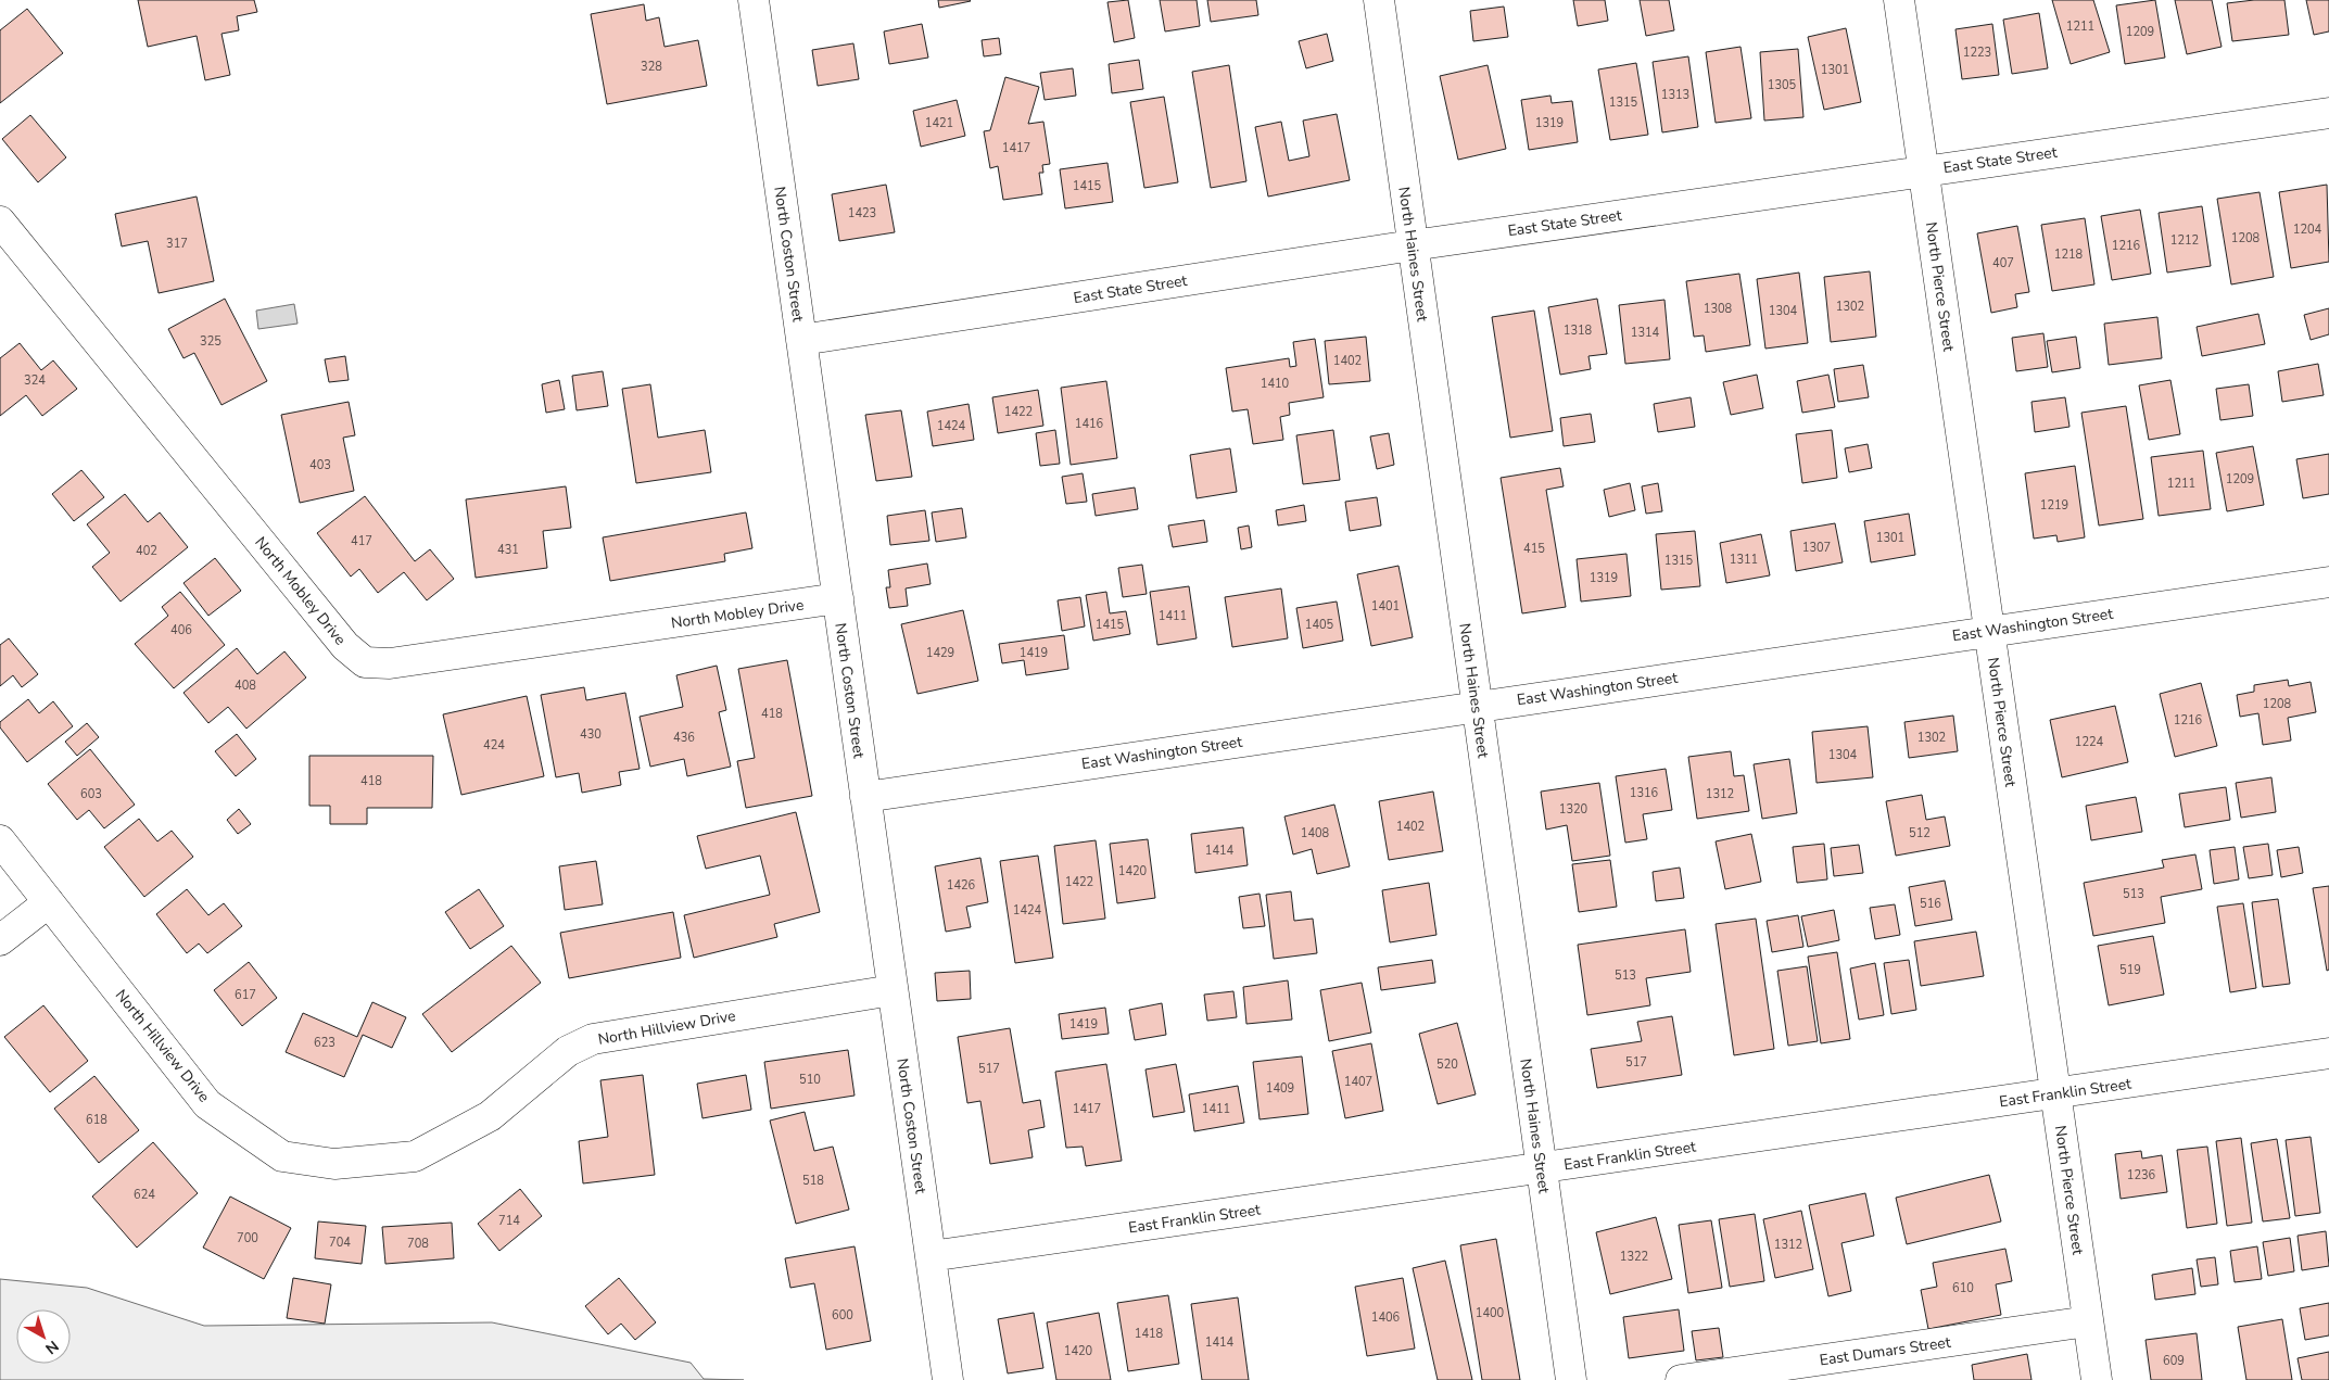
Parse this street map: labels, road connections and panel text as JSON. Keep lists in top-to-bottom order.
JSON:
{
  "streets": {
    "street": [
      "East State Street",
      "North Coston Street",
      "North Haines Street",
      "North Pierce Street",
      "North Mobley Drive",
      "East Washington Street",
      "North Hillview Drive",
      "East Franklin Street",
      "East Dumars Street"
    ]
  },
  "crossings": [
    ["East State Street", "North Coston Street"],
    ["East State Street", "North Haines Street"],
    ["East State Street", "North Pierce Street"],
    ["North Coston Street", "North Mobley Drive"],
    ["North Coston Street", "East Washington Street"],
    ["North Coston Street", "North Hillview Drive"],
    ["North Coston Street", "East Franklin Street"],
    ["North Haines Street", "East Washington Street"],
    ["North Haines Street", "East Franklin Street"],
    ["North Pierce Street", "East Washington Street"],
    ["North Pierce Street", "East Franklin Street"],
    ["North Pierce Street", "East Dumars Street"]
  ],
  "house_numbers": [
    "1211",
    "1209",
    "1223",
    "328",
    "1301",
    "1305",
    "1313",
    "1315",
    "1421",
    "1319",
    "1417",
    "1415",
    "1423",
    "1204",
    "1208",
    "1212",
    "317",
    "1216",
    "1218",
    "407",
    "1302",
    "1308",
    "1304",
    "1318",
    "1314",
    "325",
    "1402",
    "324",
    "1410",
    "1422",
    "1416",
    "1424",
    "403",
    "1209",
    "1211",
    "1219",
    "1301",
    "417",
    "1307",
    "415",
    "431",
    "402",
    "1311",
    "1315",
    "1319",
    "1401",
    "1411",
    "1415",
    "1405",
    "406",
    "1429",
    "1419",
    "408",
    "1208",
    "418",
    "1216",
    "430",
    "436",
    "1302",
    "1224",
    "424",
    "1304",
    "418",
    "1316",
    "603",
    "1312",
    "1320",
    "1402",
    "1408",
    "512",
    "1414",
    "1420",
    "1422",
    "1426",
    "513",
    "516",
    "1424",
    "519",
    "513",
    "617",
    "1419",
    "623",
    "517",
    "520",
    "517",
    "510",
    "1407",
    "1409",
    "1417",
    "1411",
    "618",
    "1236",
    "518",
    "624",
    "714",
    "700",
    "704",
    "708",
    "1312",
    "1322",
    "610",
    "1400",
    "600",
    "1406",
    "1418",
    "1414",
    "1420",
    "609"
  ],
  "north": "bottom right"
}
